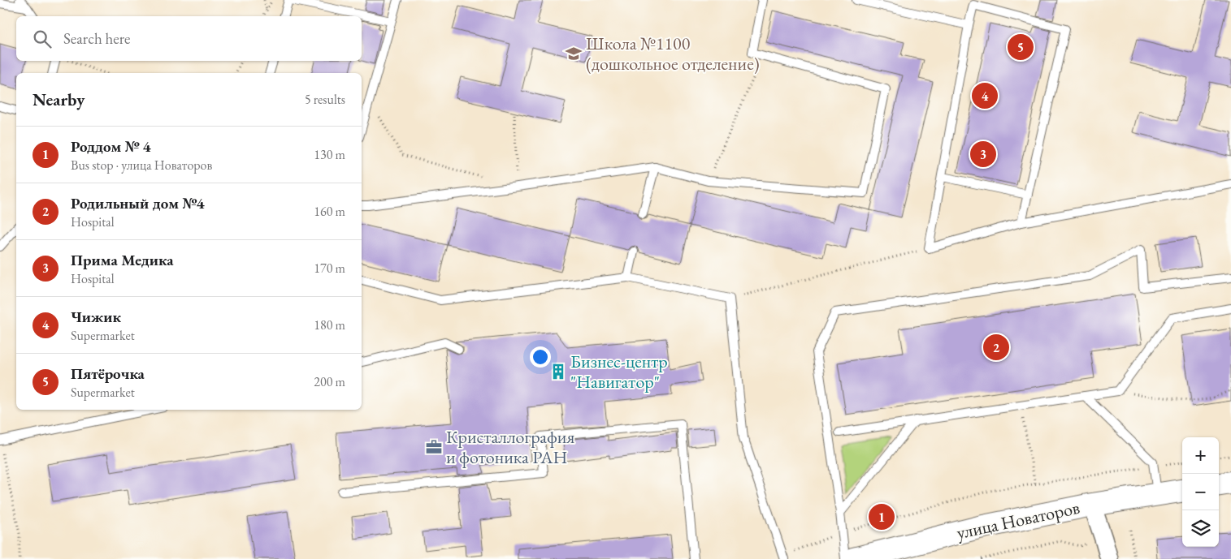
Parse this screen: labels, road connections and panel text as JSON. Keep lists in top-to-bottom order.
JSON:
{
  "streets": {
    "street": ["улица Новаторов"]
  },
  "places": {
    "school or university": ["Школа №1100 (дошкольное отделение)"],
    "building": ["Бизнеc-центр \"Навигатор\""],
    "office": ["Кристаллография и фотоника РАН"]
  },
  "page": {
    "search": "Search here",
    "pins": [
      "5",
      "4",
      "3",
      "2",
      "1"
    ],
    "heading": ["Nearby", "5 results"],
    "list": [
      {
        "mark": "1",
        "name": "Роддом № 4",
        "note": "Bus stop · улица Новаторов",
        "value": "130 m"
      },
      {
        "mark": "2",
        "name": "Родильный дом №4",
        "note": "Hospital",
        "value": "160 m"
      },
      {
        "mark": "3",
        "name": "Прима Медика",
        "note": "Hospital",
        "value": "170 m"
      },
      {
        "mark": "4",
        "name": "Чижик",
        "note": "Supermarket",
        "value": "180 m"
      },
      {
        "mark": "5",
        "name": "Пятёрочка",
        "note": "Supermarket",
        "value": "200 m"
      }
    ],
    "map_buttons": ["+", "−"]
  }
}
